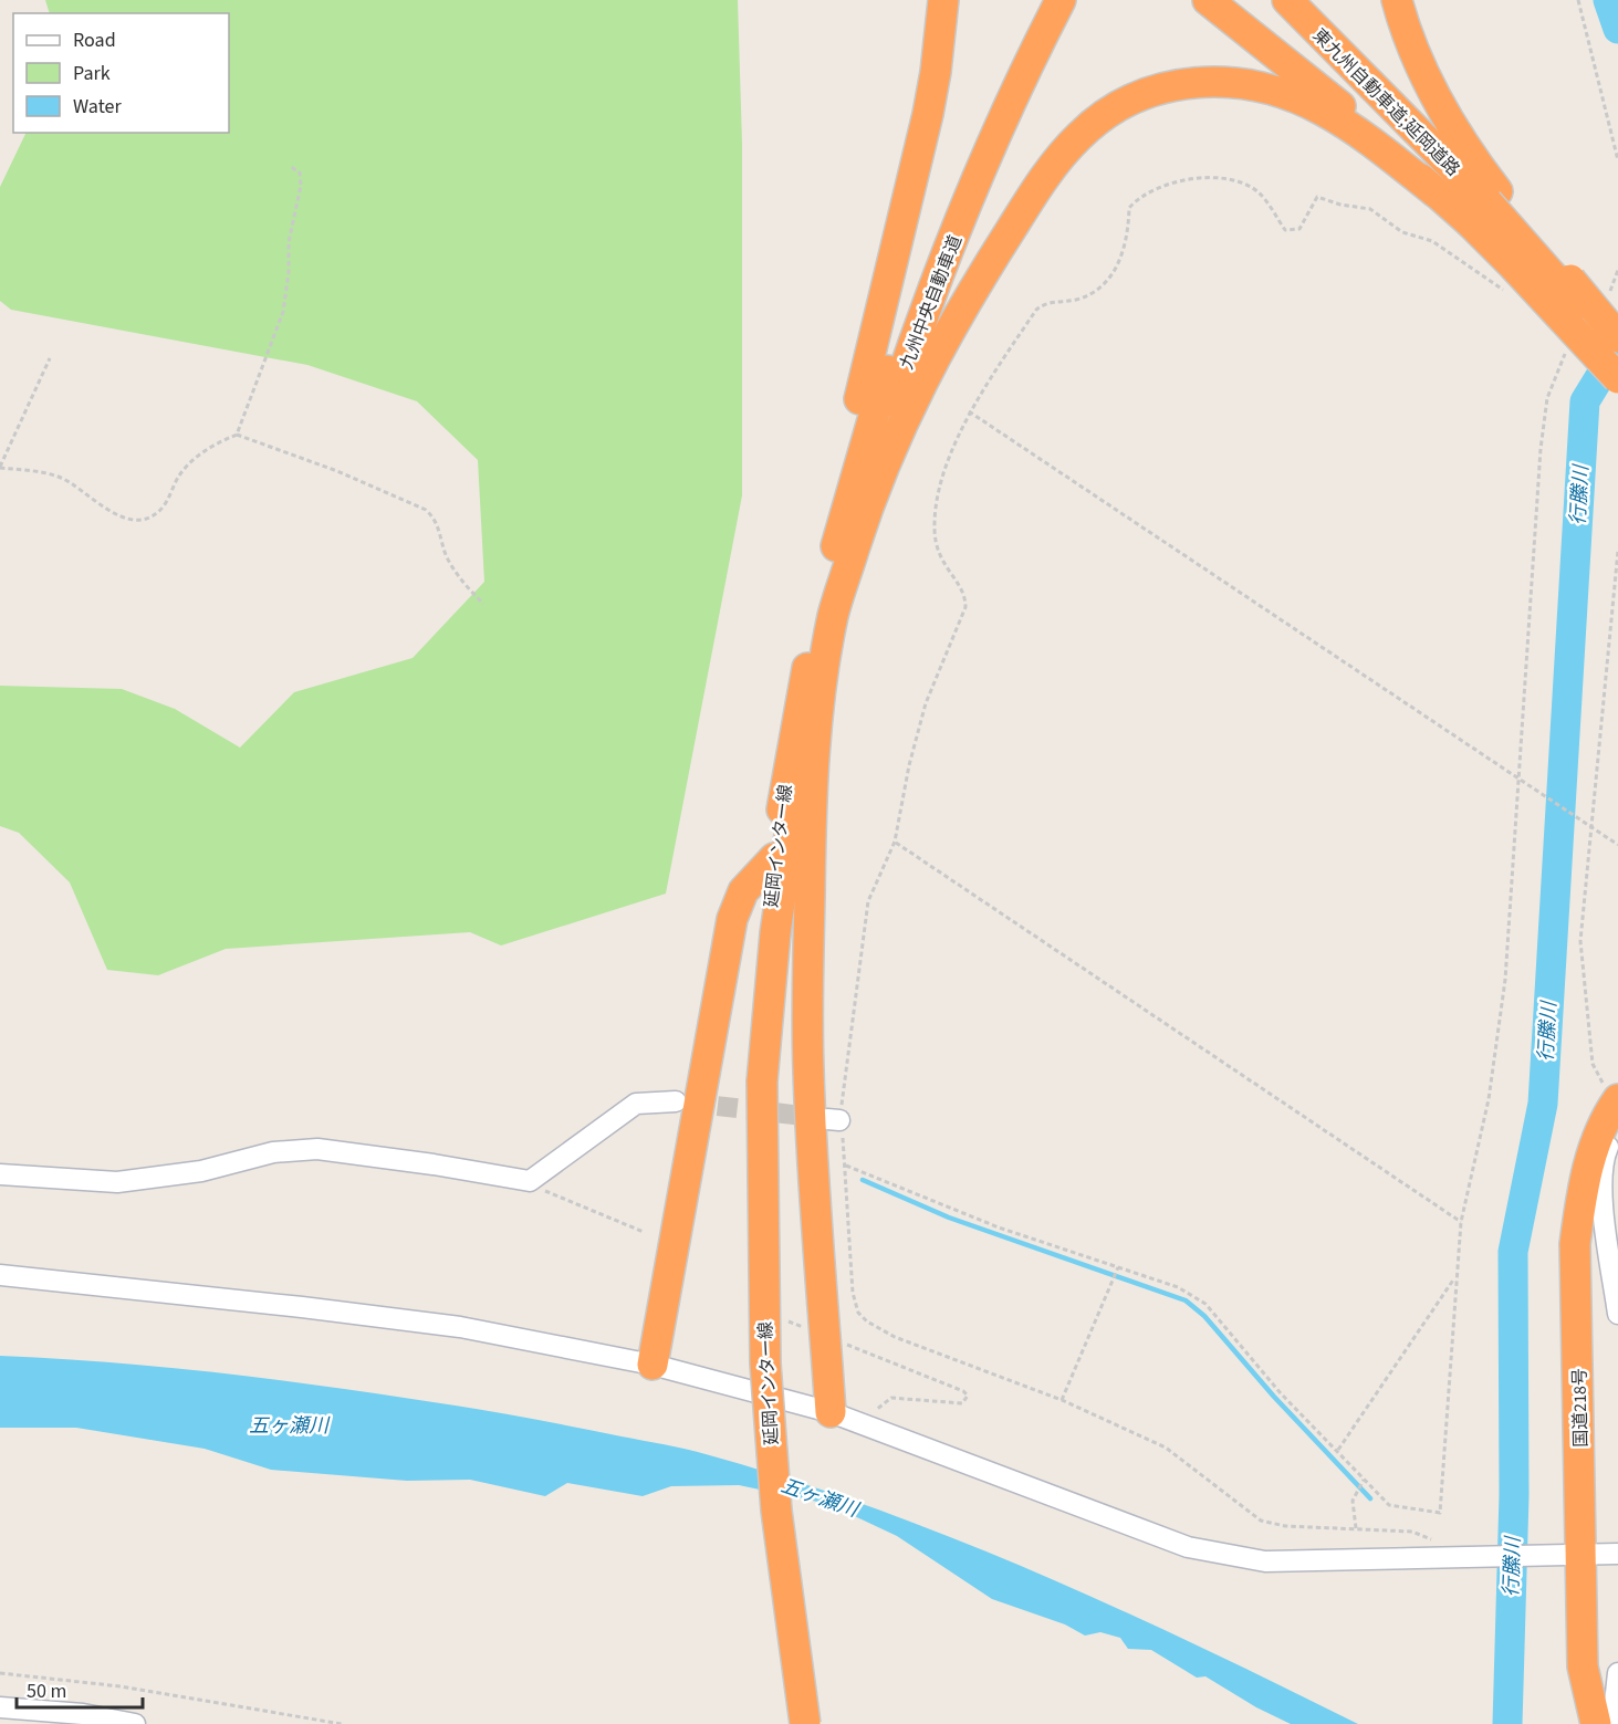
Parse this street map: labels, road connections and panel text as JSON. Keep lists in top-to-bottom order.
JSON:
{
  "streets": {
    "highway": [
      "東九州自動車道;延岡道路",
      "九州中央自動車道",
      "延岡インター線",
      "国道218号"
    ]
  },
  "crossings": [
    ["九州中央自動車道", "延岡インター線"]
  ],
  "water": ["行縢川", "五ヶ瀬川"],
  "legend": ["Road", "Park", "Water"],
  "scale_bar": "50 m"
}
